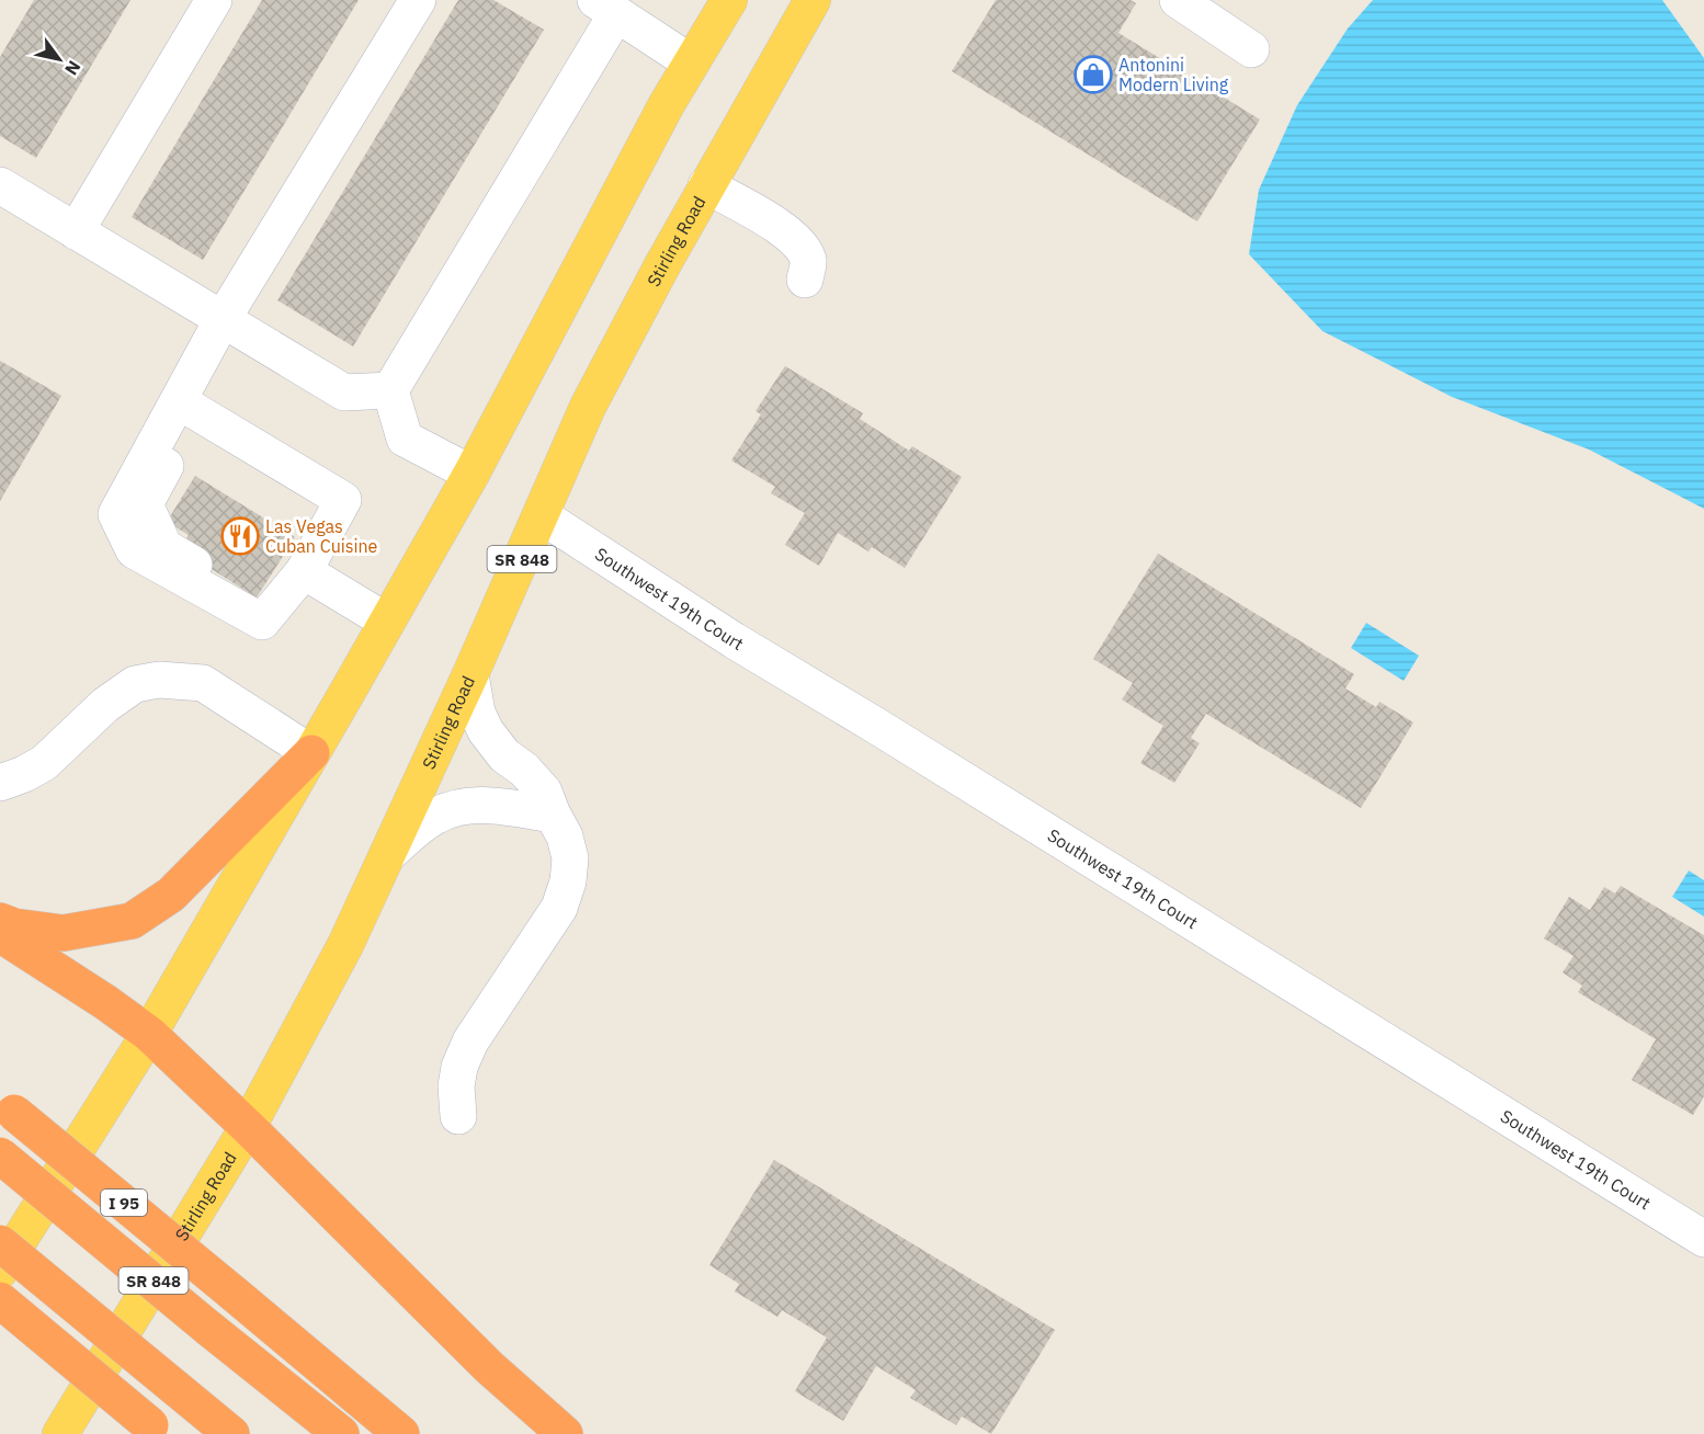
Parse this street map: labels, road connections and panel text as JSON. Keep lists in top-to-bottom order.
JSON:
{
  "streets": {
    "highway": ["I 95"],
    "main road": ["Stirling Road", "SR 848"],
    "street": ["Southwest 19th Court"]
  },
  "crossings": [
    ["Stirling Road", "Southwest 19th Court"]
  ],
  "places": {
    "shop": ["Antonini Modern Living"],
    "restaurant": ["Las Vegas Cuban Cuisine"]
  },
  "north": "bottom right"
}
